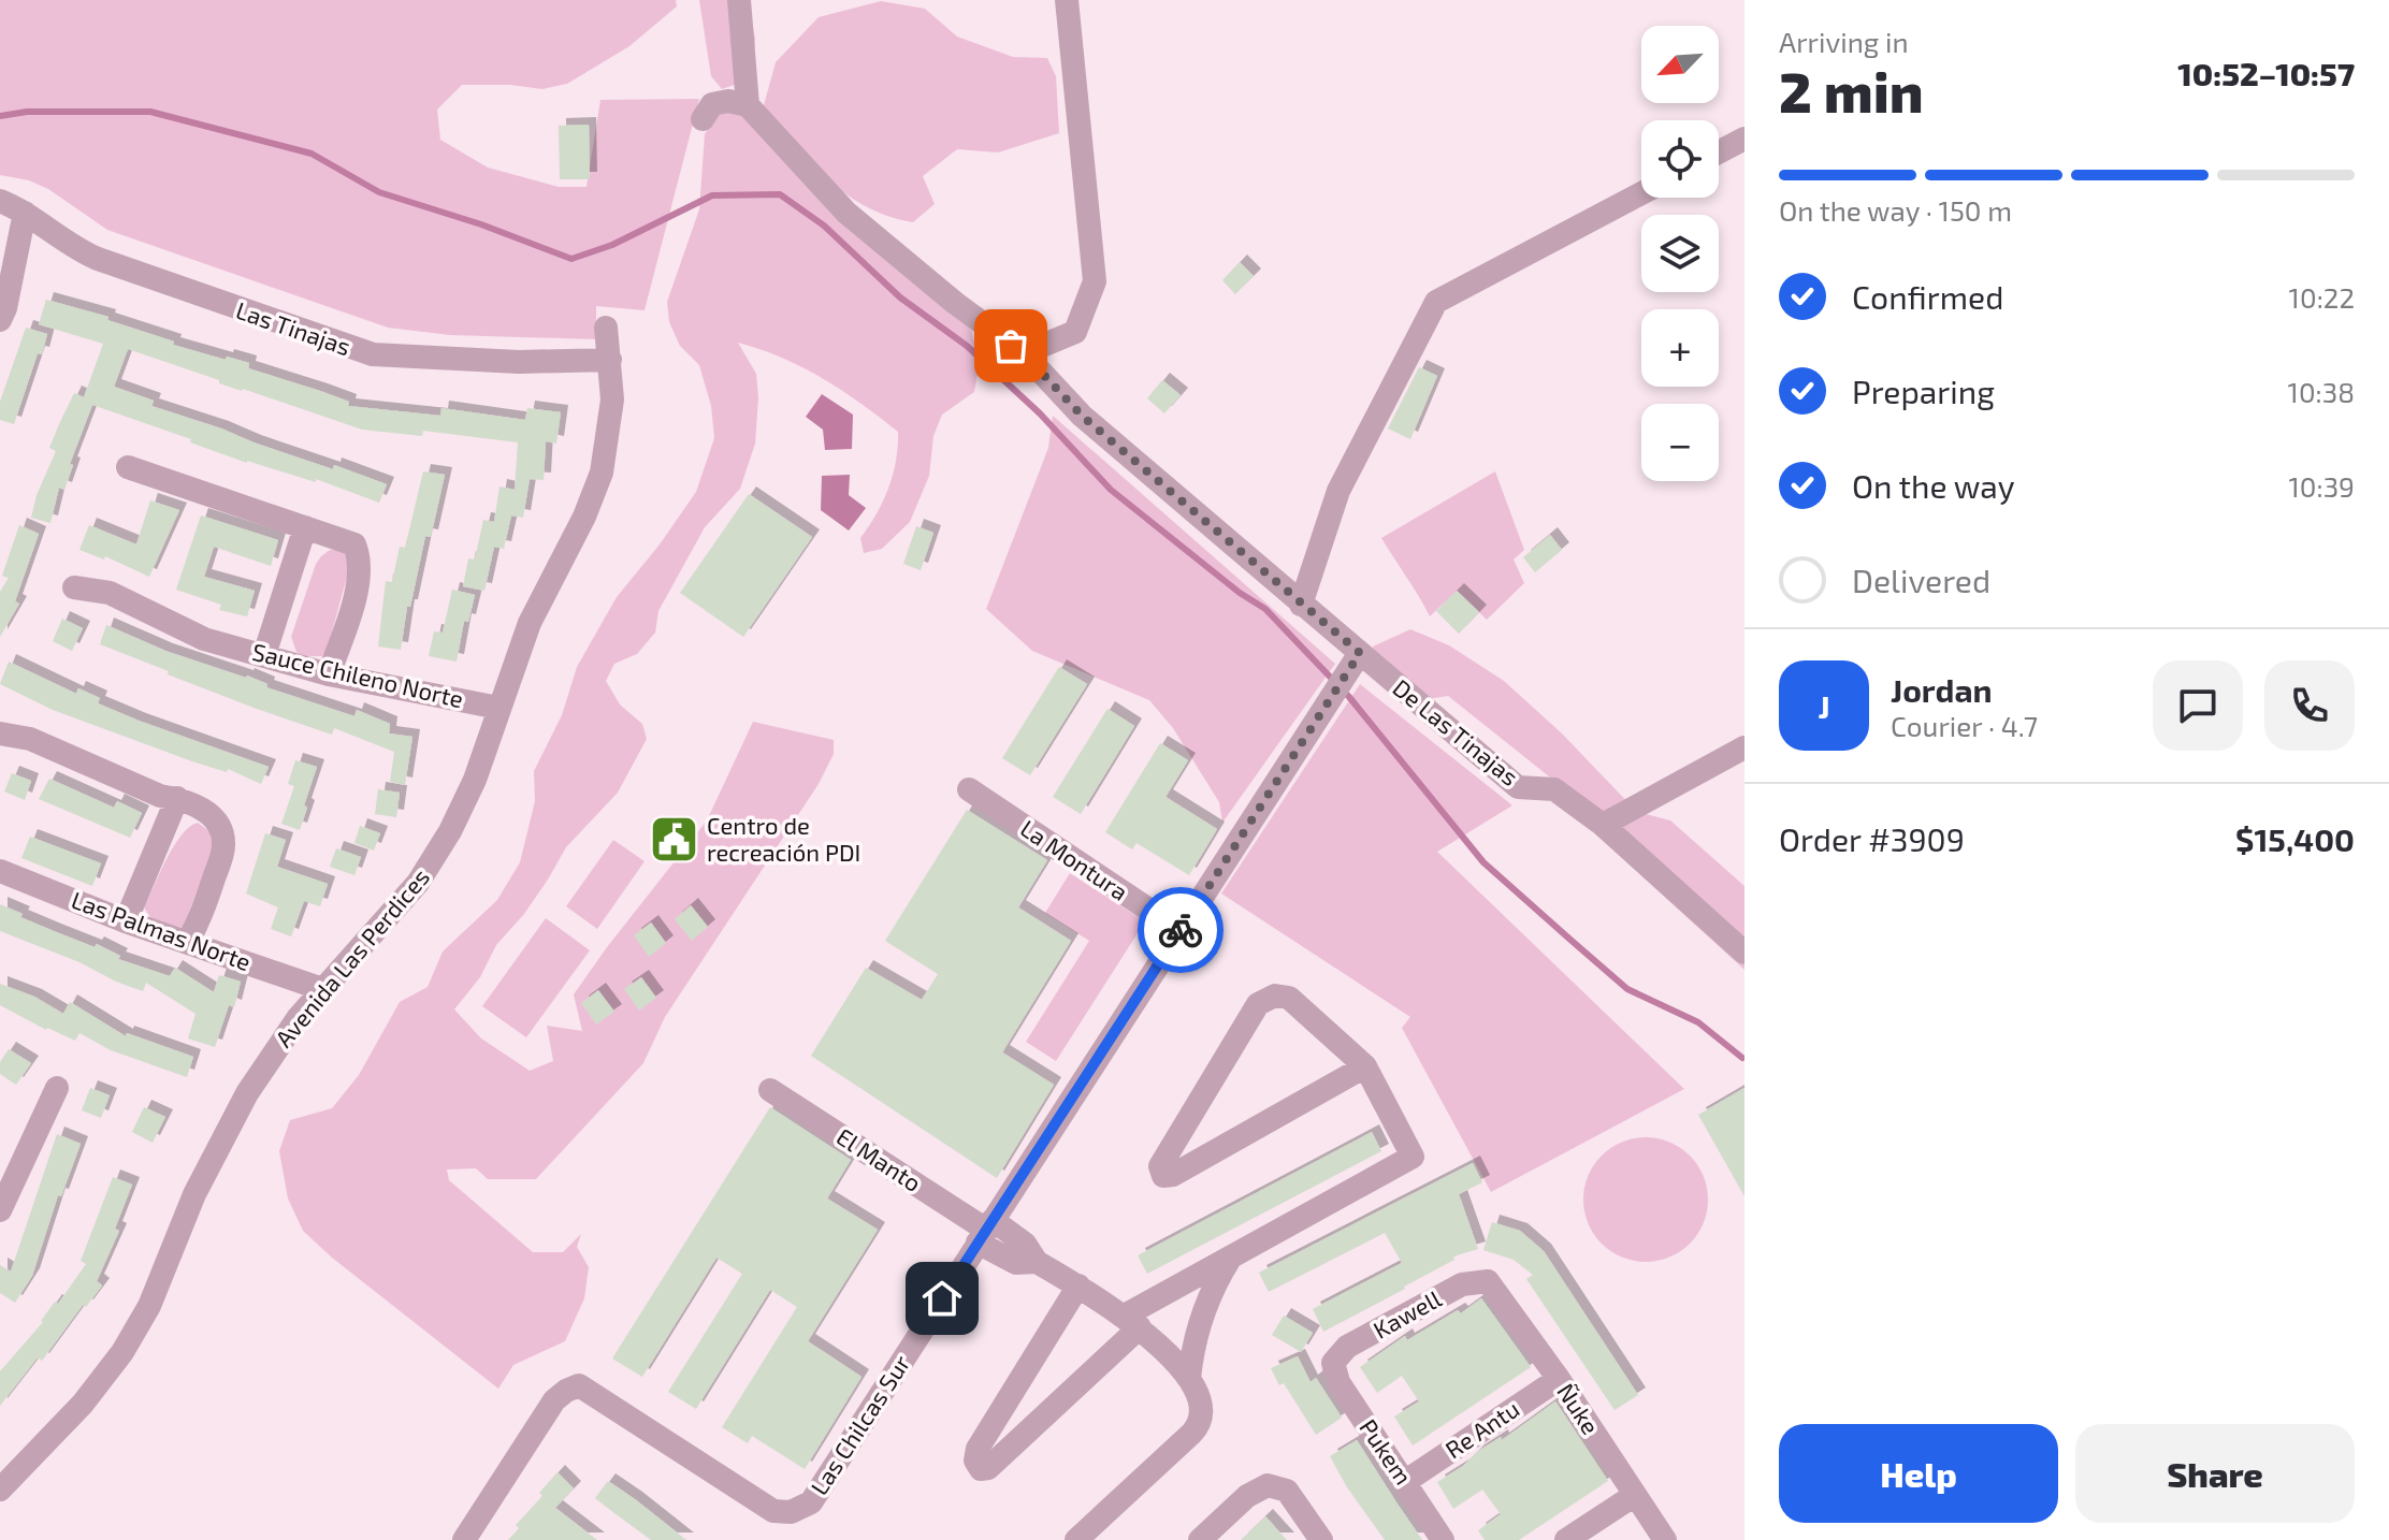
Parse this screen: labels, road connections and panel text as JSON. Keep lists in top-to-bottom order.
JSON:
{
  "streets": {
    "street": [
      "Las Tinajas",
      "Sauce Chileno Norte",
      "De Las Tinajas",
      "La Montura",
      "Las Palmas Norte",
      "Avenida Las Perdices",
      "El Manto",
      "Kawell",
      "Ñuke",
      "Las Chilcas Sur",
      "Re Antu",
      "Pukem"
    ]
  },
  "crossings": [
    ["Las Tinajas", "Avenida Las Perdices"],
    ["Sauce Chileno Norte", "Avenida Las Perdices"],
    ["De Las Tinajas", "Las Chilcas Sur"],
    ["La Montura", "Las Chilcas Sur"],
    ["Las Palmas Norte", "Avenida Las Perdices"],
    ["El Manto", "Las Chilcas Sur"],
    ["Kawell", "Ñuke"],
    ["Kawell", "Pukem"],
    ["Ñuke", "Re Antu"],
    ["Re Antu", "Pukem"]
  ],
  "places": {
    "public building": ["Centro de recreación PDI"]
  },
  "north": "bottom left",
  "page": {
    "heading": ["2 min", "Arriving in", "10:52–10:57"],
    "panel": [
      "Jordan",
      "Courier · 4.7",
      "Order #3909",
      "$15,400"
    ],
    "map_buttons": ["+", "−"],
    "bar": "On the way · 150 m",
    "list": [
      ["Confirmed", "10:22"],
      ["Preparing", "10:38"],
      ["On the way", "10:39"],
      "Delivered"
    ],
    "round": "J",
    "buttons": ["Help", "Share"]
  }
}
